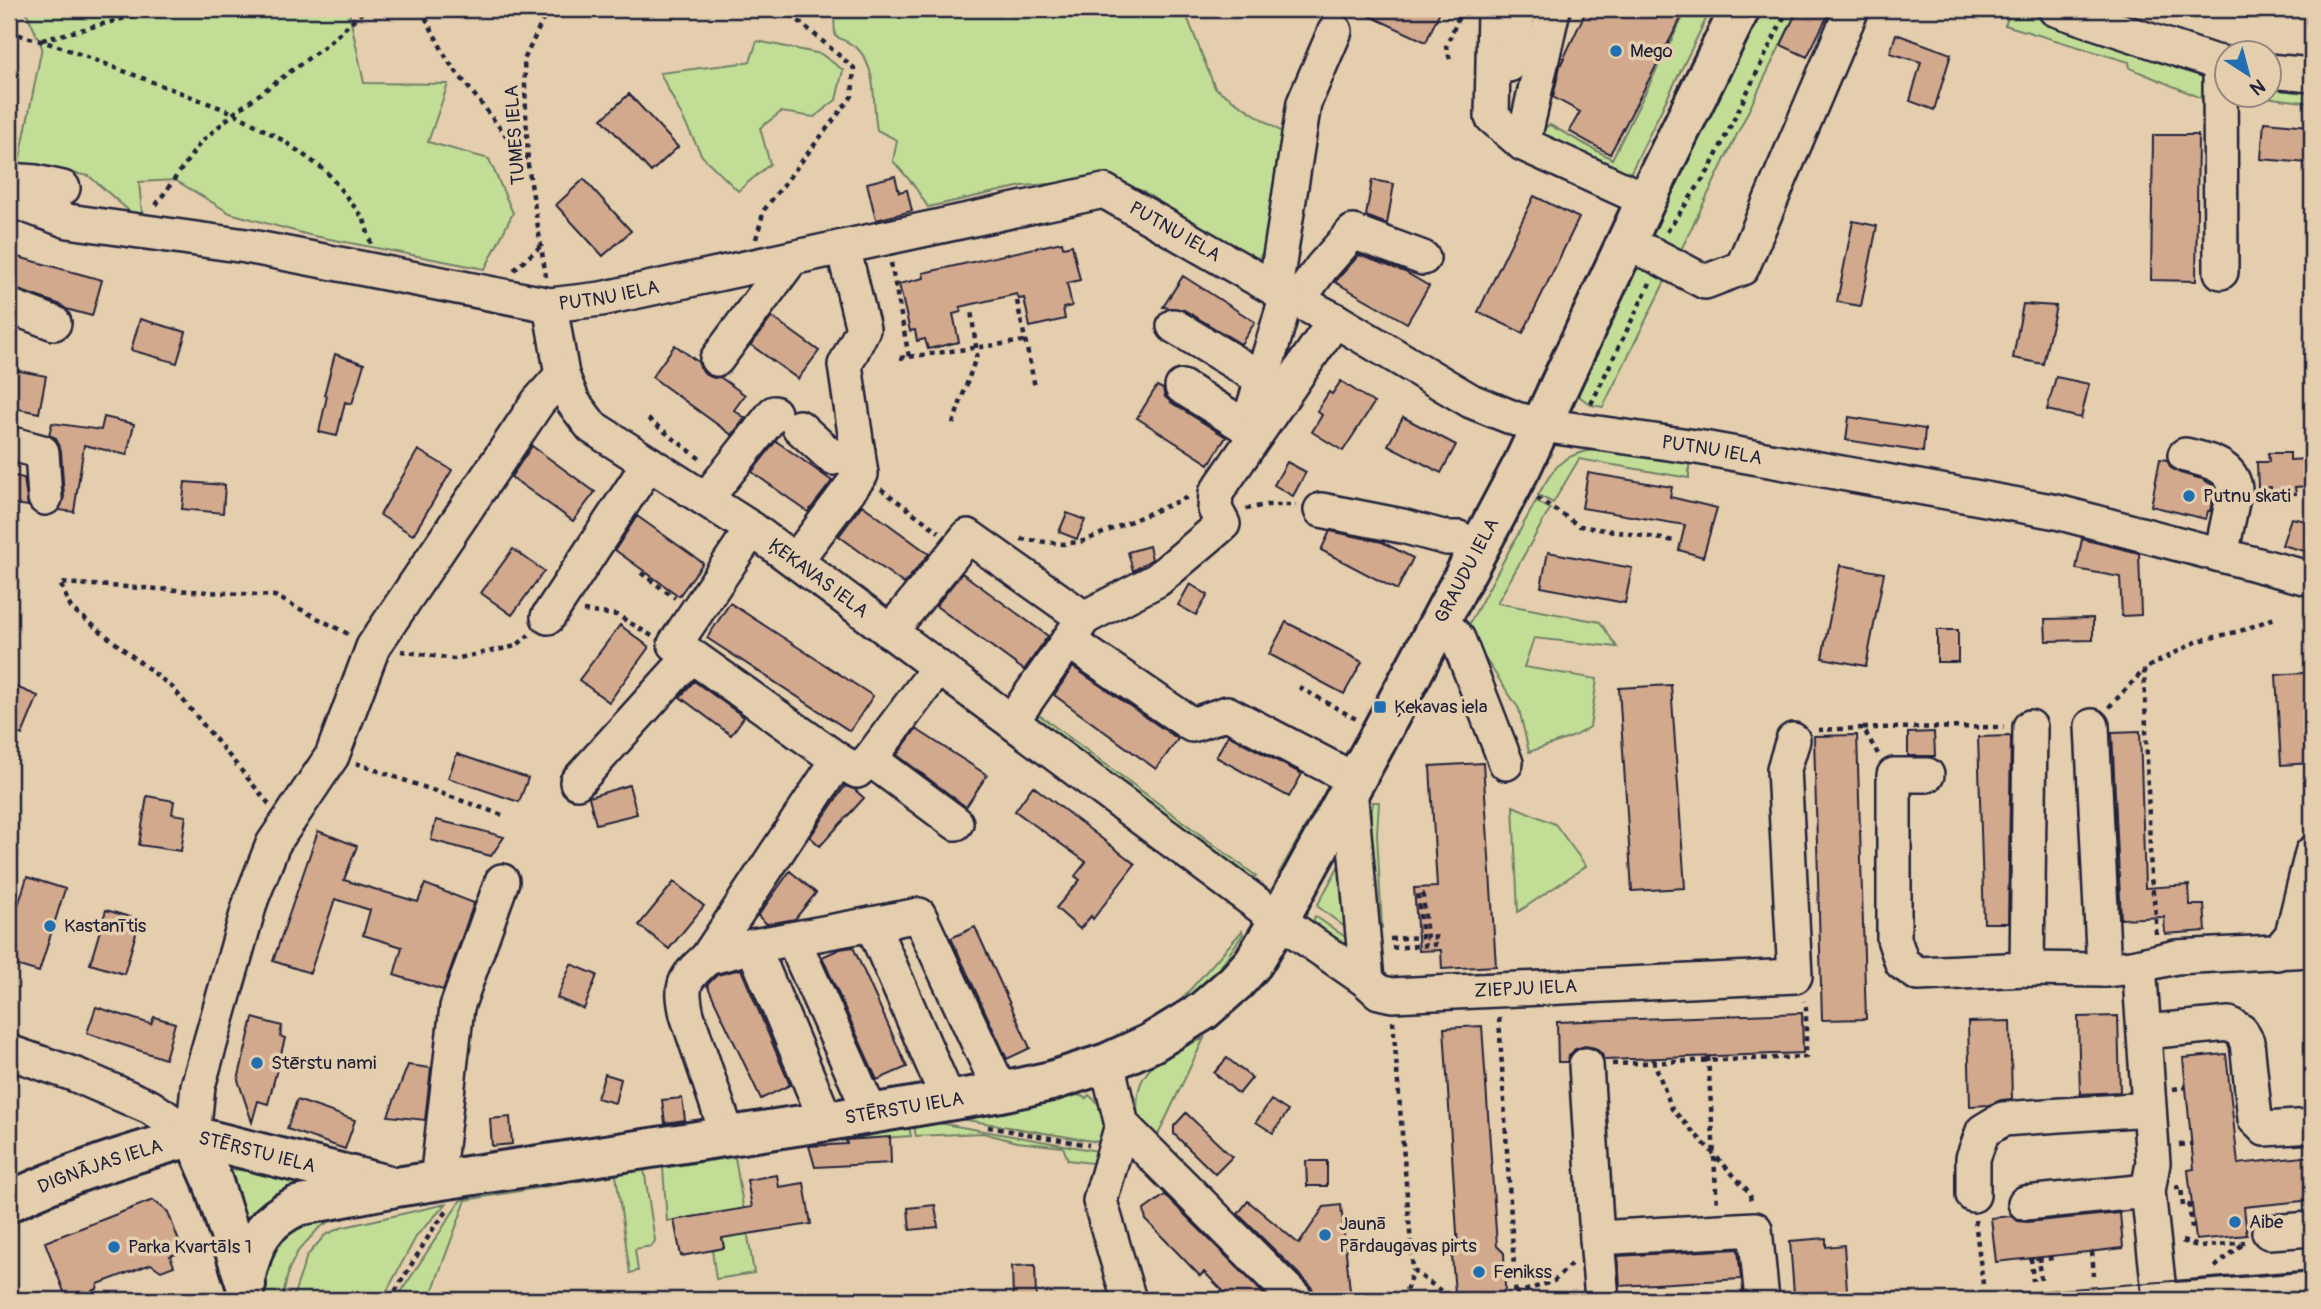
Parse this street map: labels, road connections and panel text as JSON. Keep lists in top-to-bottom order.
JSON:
{
  "streets": {
    "main road": ["GRAUDU IELA", "STĒRSTU IELA", "DIGNĀJAS IELA"],
    "street": ["PUTNU IELA", "ĶEKAVAS IELA", "ZIEPJU IELA"],
    "path": ["TUMES IELA"]
  },
  "crossings": [
    ["TUMES IELA", "PUTNU IELA"],
    ["TUMES IELA", "ĶEKAVAS IELA"],
    ["PUTNU IELA", "GRAUDU IELA"],
    ["PUTNU IELA", "ĶEKAVAS IELA"],
    ["GRAUDU IELA", "ĶEKAVAS IELA"],
    ["GRAUDU IELA", "STĒRSTU IELA"],
    ["STĒRSTU IELA", "DIGNĀJAS IELA"]
  ],
  "places": {
    "other": [
      "Mego",
      "Putnu skati",
      "Kastanītis",
      "Stērstu nami",
      "Aibe",
      "Jaunā Pārdaugavas pirts",
      "Parka Kvartāls 1",
      "Fenikss"
    ],
    "transit": ["Ķekavas iela"]
  },
  "north": "bottom right"
}
